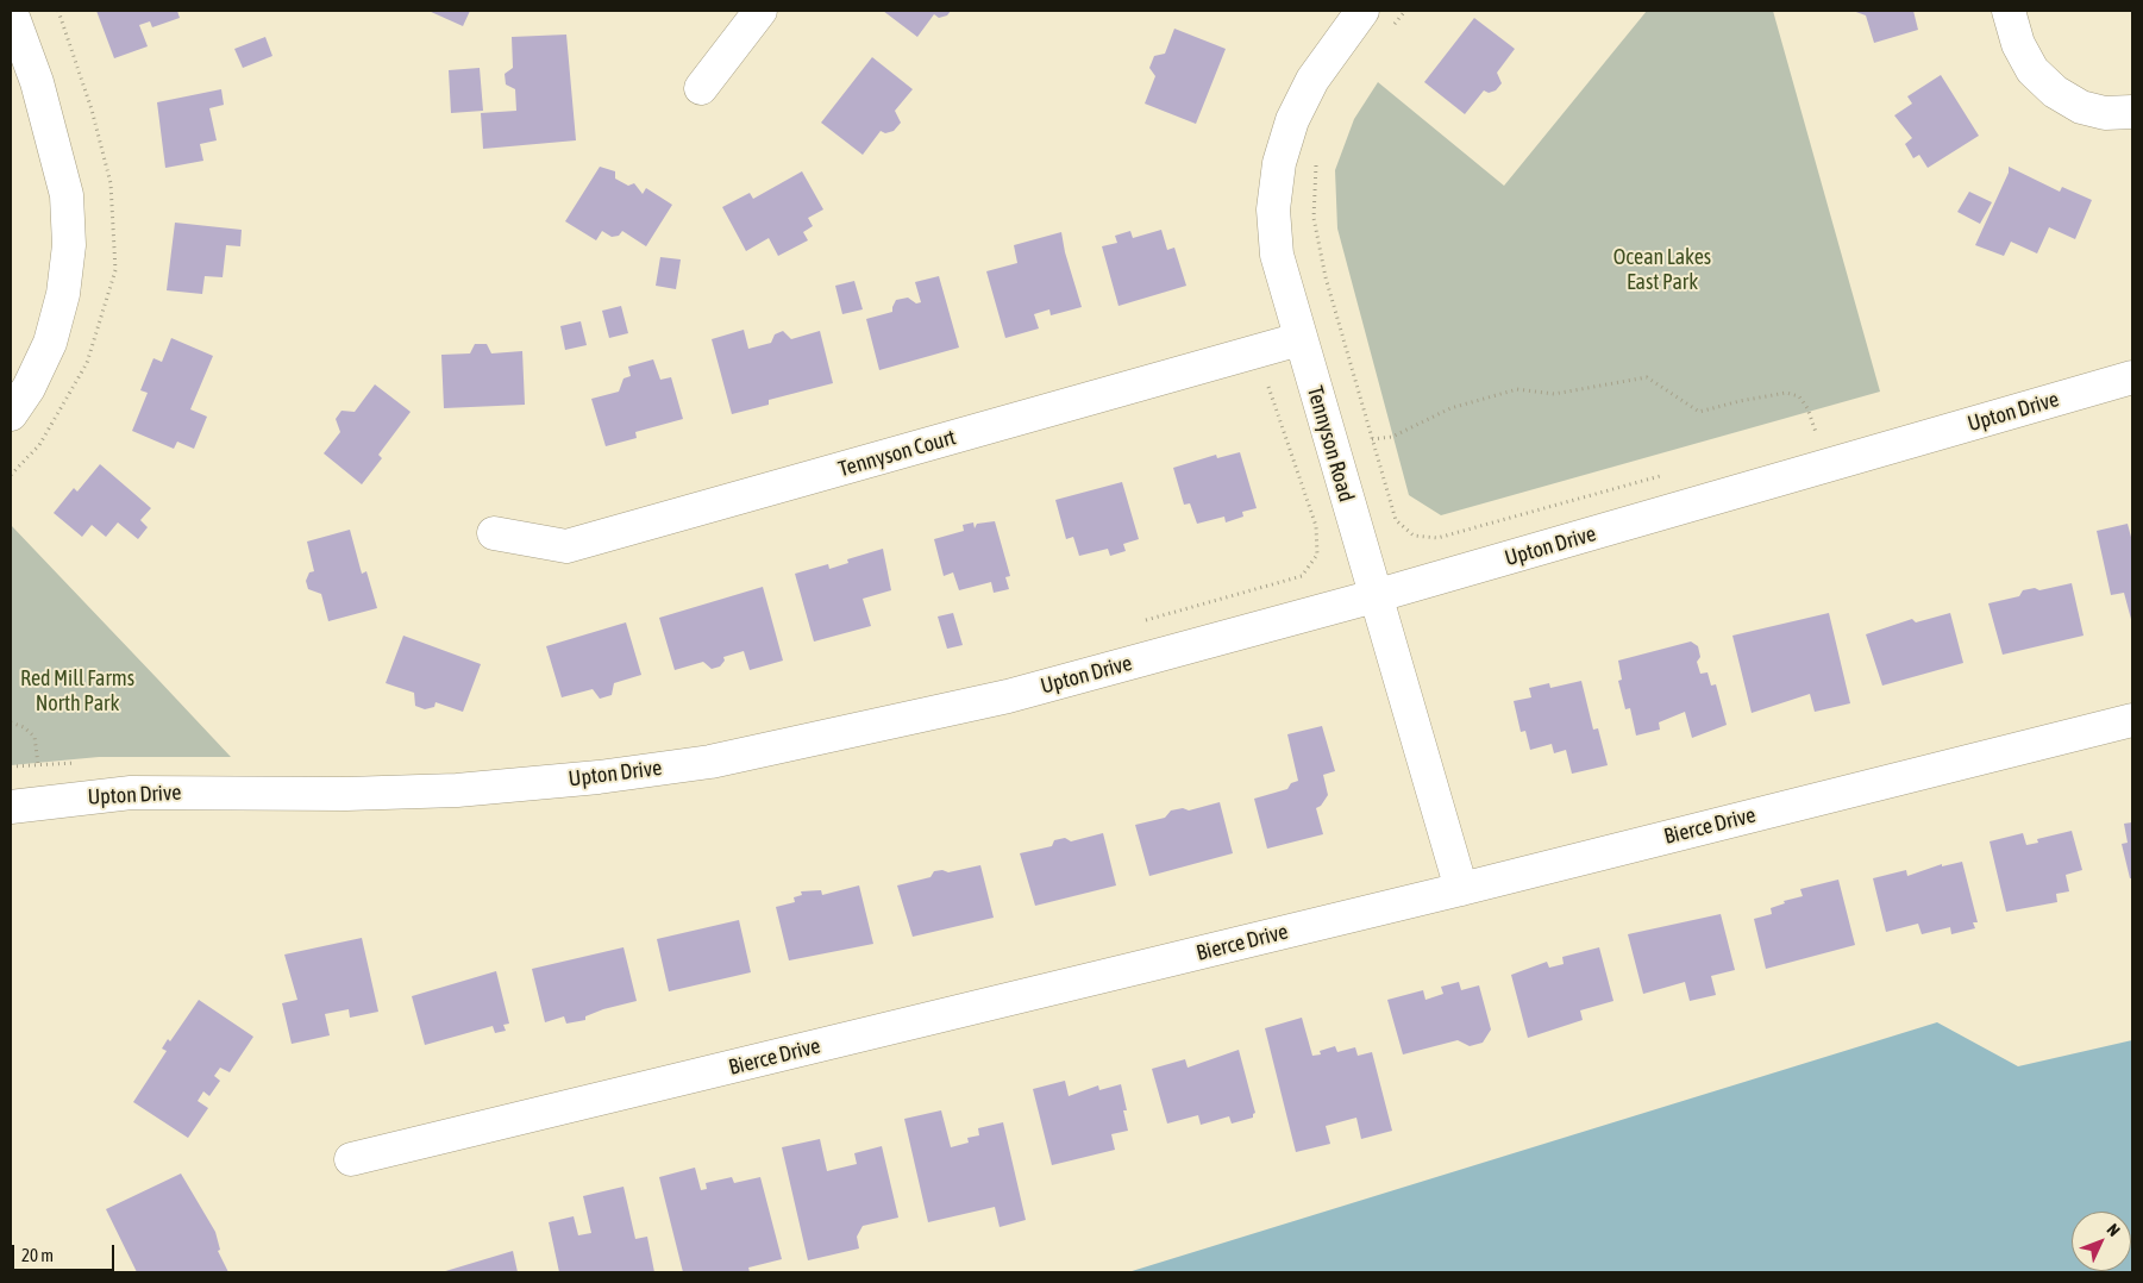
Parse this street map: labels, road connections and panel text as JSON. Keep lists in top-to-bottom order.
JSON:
{
  "streets": {
    "street": [
      "Upton Drive",
      "Tennyson Road",
      "Tennyson Court",
      "Bierce Drive"
    ]
  },
  "crossings": [
    ["Upton Drive", "Tennyson Road"],
    ["Tennyson Road", "Tennyson Court"],
    ["Tennyson Road", "Bierce Drive"]
  ],
  "parks": ["Ocean Lakes East Park", "Red Mill Farms North Park"],
  "scale_bar": "20 m",
  "north": "top right"
}
